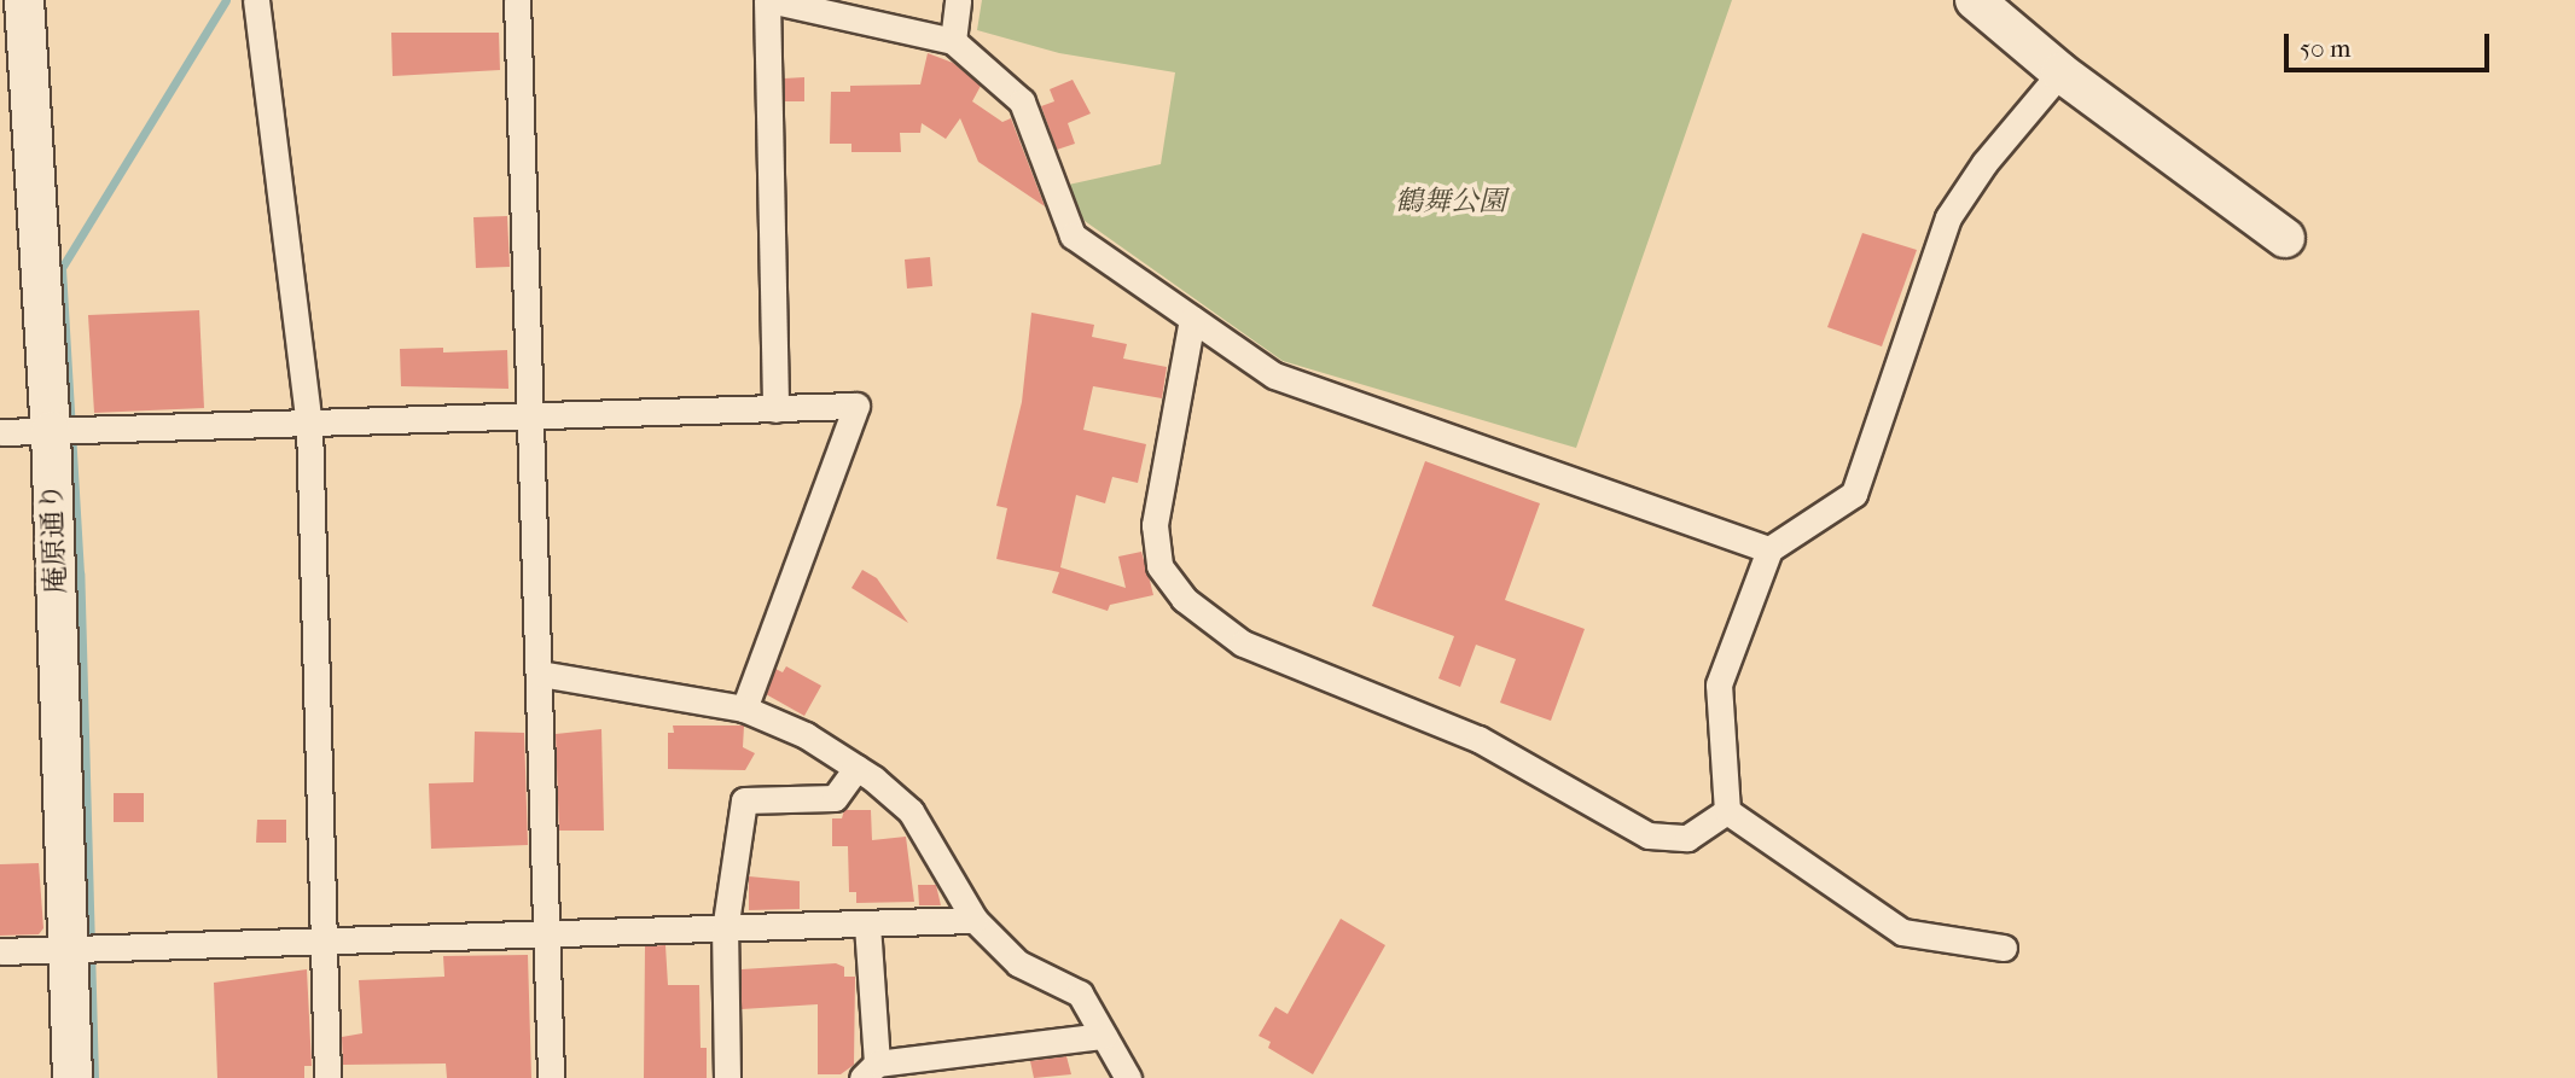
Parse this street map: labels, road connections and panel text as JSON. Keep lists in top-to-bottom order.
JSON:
{
  "streets": {
    "street": ["庵原通り"]
  },
  "parks": ["鶴舞公園"],
  "scale_bar": "50 m"
}
